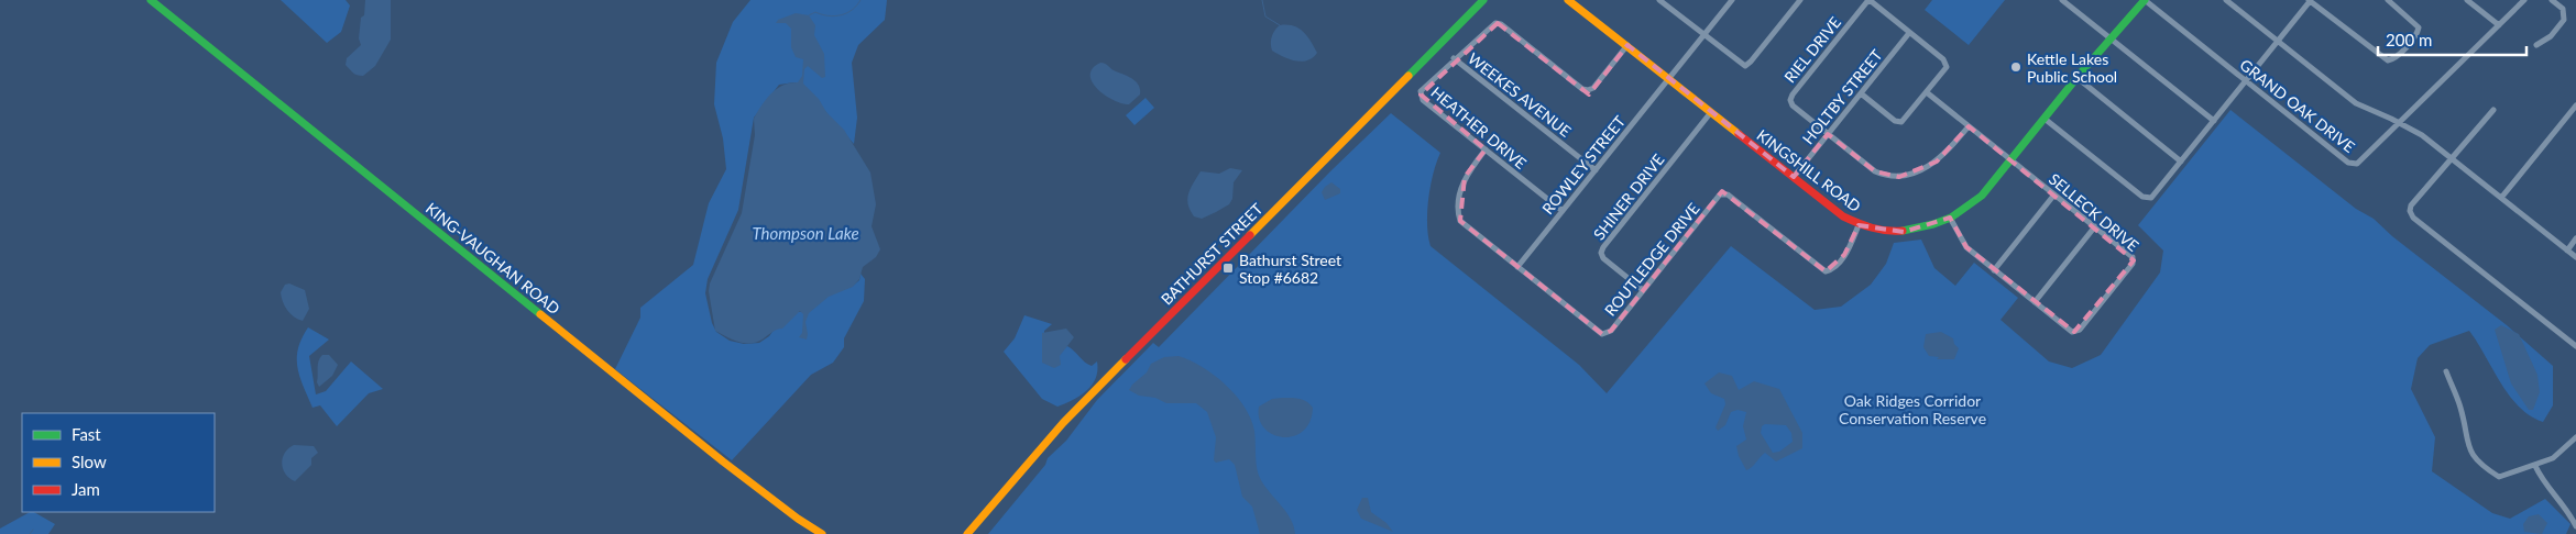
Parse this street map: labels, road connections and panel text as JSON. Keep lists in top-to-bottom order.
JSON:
{
  "streets": {
    "street": [
      "RIEL DRIVE",
      "WEEKES AVENUE",
      "HOLTBY STREET",
      "GRAND OAK DRIVE",
      "HEATHER DRIVE",
      "ROWLEY STREET",
      "KINGSHILL ROAD",
      "SHINER DRIVE",
      "SELLECK DRIVE",
      "BATHURST STREET",
      "KING-VAUGHAN ROAD",
      "ROUTLEDGE DRIVE"
    ]
  },
  "crossings": [
    ["RIEL DRIVE", "HOLTBY STREET"],
    ["WEEKES AVENUE", "HEATHER DRIVE"],
    ["WEEKES AVENUE", "ROWLEY STREET"],
    ["HOLTBY STREET", "KINGSHILL ROAD"],
    ["GRAND OAK DRIVE", "KINGSHILL ROAD"],
    ["HEATHER DRIVE", "ROWLEY STREET"],
    ["HEATHER DRIVE", "KINGSHILL ROAD"],
    ["HEATHER DRIVE", "ROUTLEDGE DRIVE"],
    ["ROWLEY STREET", "KINGSHILL ROAD"],
    ["ROWLEY STREET", "ROUTLEDGE DRIVE"],
    ["KINGSHILL ROAD", "SHINER DRIVE"],
    ["KINGSHILL ROAD", "SELLECK DRIVE"],
    ["KINGSHILL ROAD", "ROUTLEDGE DRIVE"],
    ["SHINER DRIVE", "ROUTLEDGE DRIVE"]
  ],
  "water": ["Thompson Lake"],
  "parks": ["Oak Ridges Corridor Conservation Reserve"],
  "places": {
    "other": ["Kettle Lakes Public School"],
    "transit": ["Bathurst Street Stop #6682"]
  },
  "legend": ["Fast", "Slow", "Jam"],
  "scale_bar": "200 m"
}
